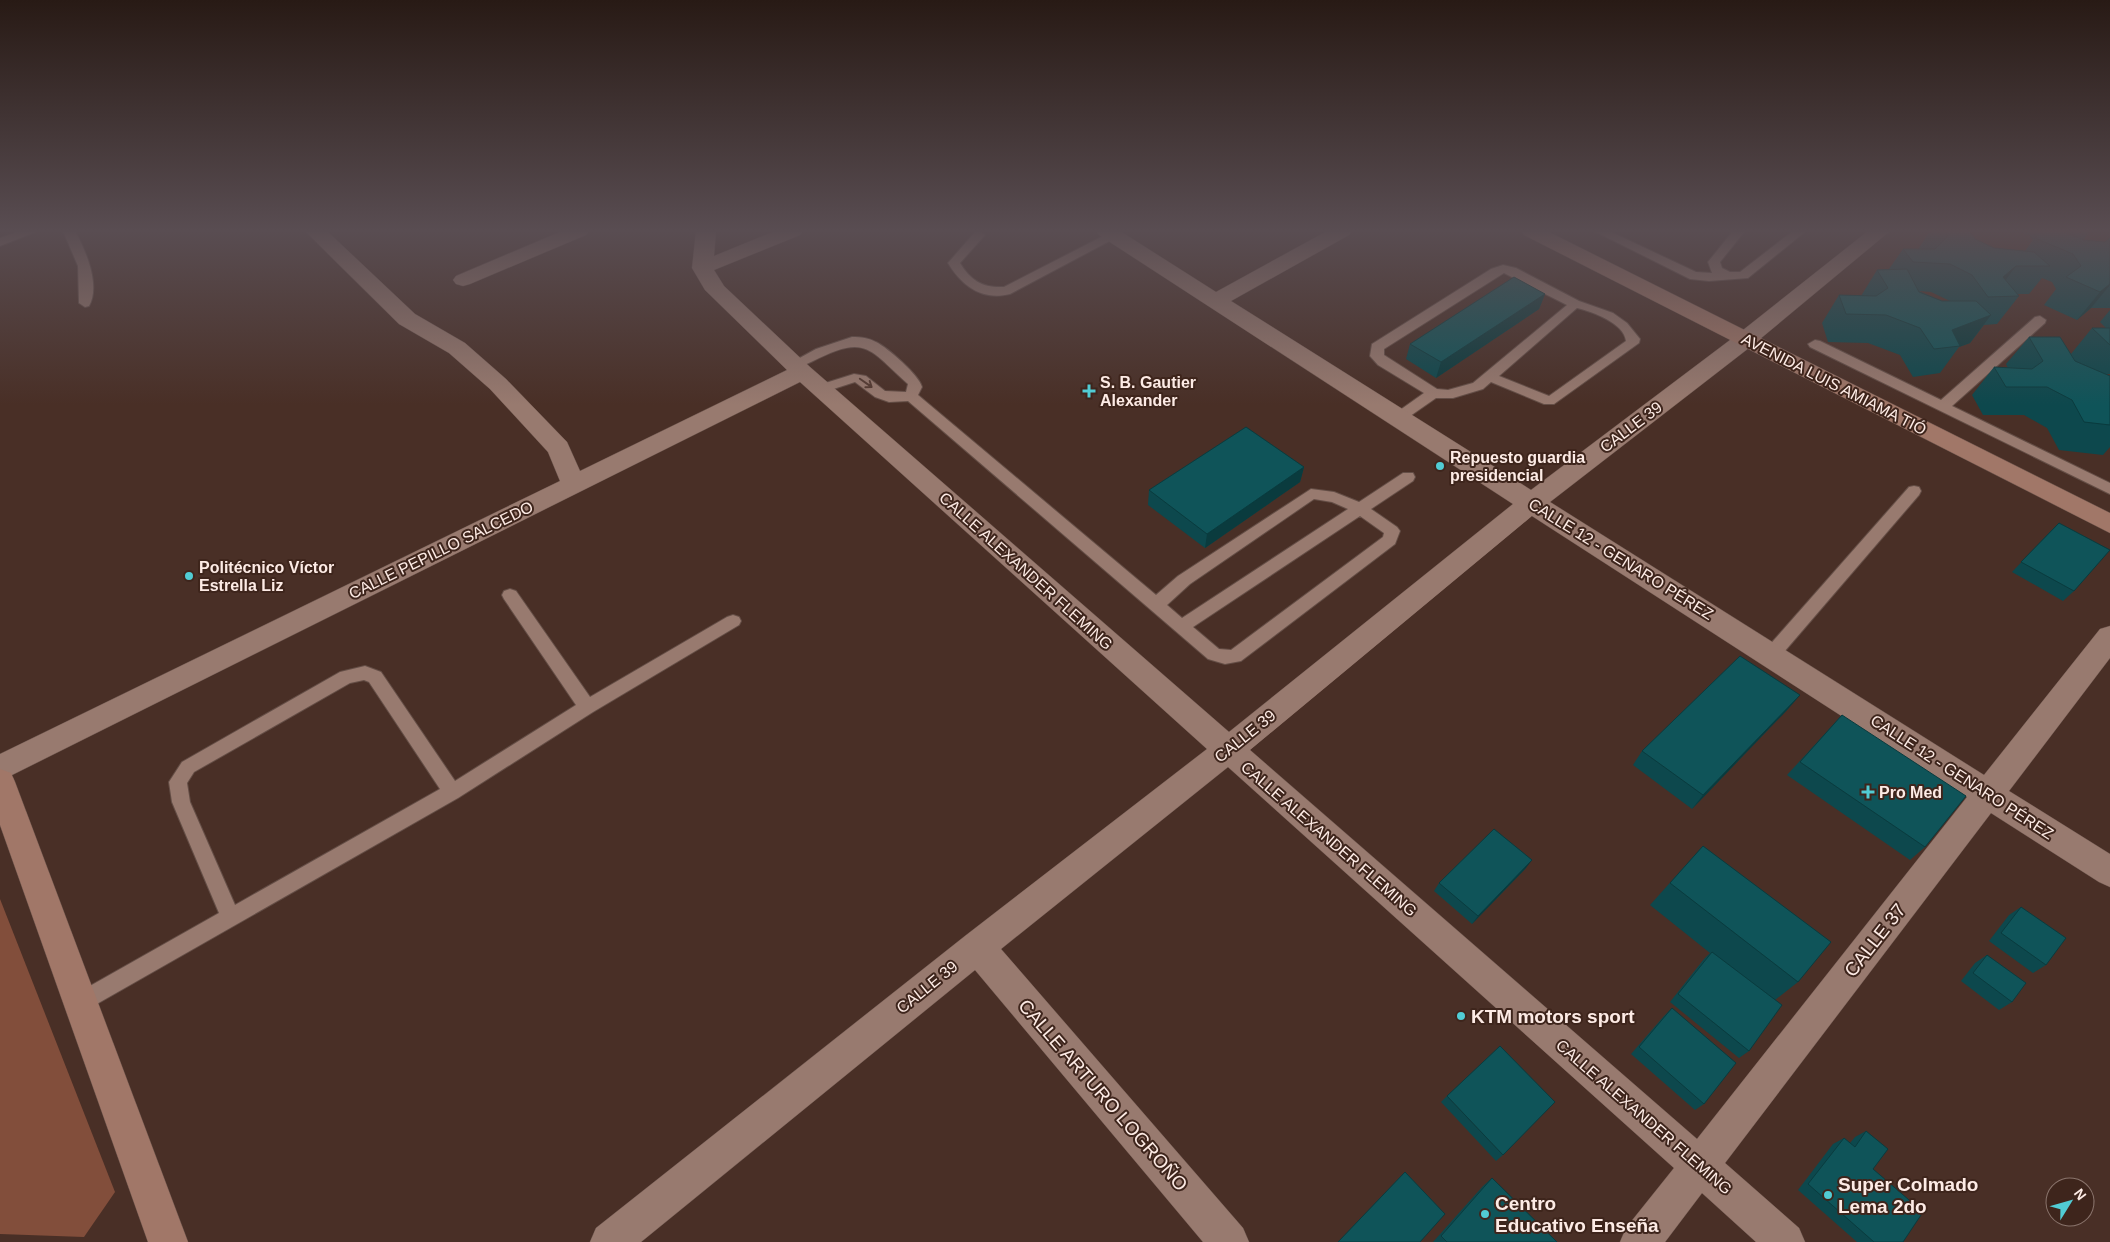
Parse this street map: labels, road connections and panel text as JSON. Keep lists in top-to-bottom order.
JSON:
{
  "streets": {
    "main road": ["AVENIDA LUIS AMIAMA TIÓ"],
    "street": [
      "CALLE 39",
      "CALLE PEPILLO SALCEDO",
      "CALLE 12 - GENARO PÉREZ",
      "CALLE ALEXANDER FLEMING",
      "CALLE 37",
      "CALLE ARTURO LOGROÑO"
    ]
  },
  "crossings": [
    ["AVENIDA LUIS AMIAMA TIÓ", "CALLE 39"],
    ["CALLE 39", "CALLE 12 - GENARO PÉREZ"],
    ["CALLE 39", "CALLE ALEXANDER FLEMING"],
    ["CALLE 39", "CALLE ARTURO LOGROÑO"],
    ["CALLE PEPILLO SALCEDO", "CALLE ALEXANDER FLEMING"],
    ["CALLE 12 - GENARO PÉREZ", "CALLE 37"],
    ["CALLE ALEXANDER FLEMING", "CALLE 37"]
  ],
  "places": {
    "health": ["S. B. Gautier Alexander", "Pro Med"],
    "other": [
      "Repuesto guardia presidencial",
      "Politécnico Víctor Estrella Liz",
      "KTM motors sport",
      "Super Colmado Lema 2do",
      "Centro Educativo Enseña"
    ]
  },
  "north": "top right"
}
